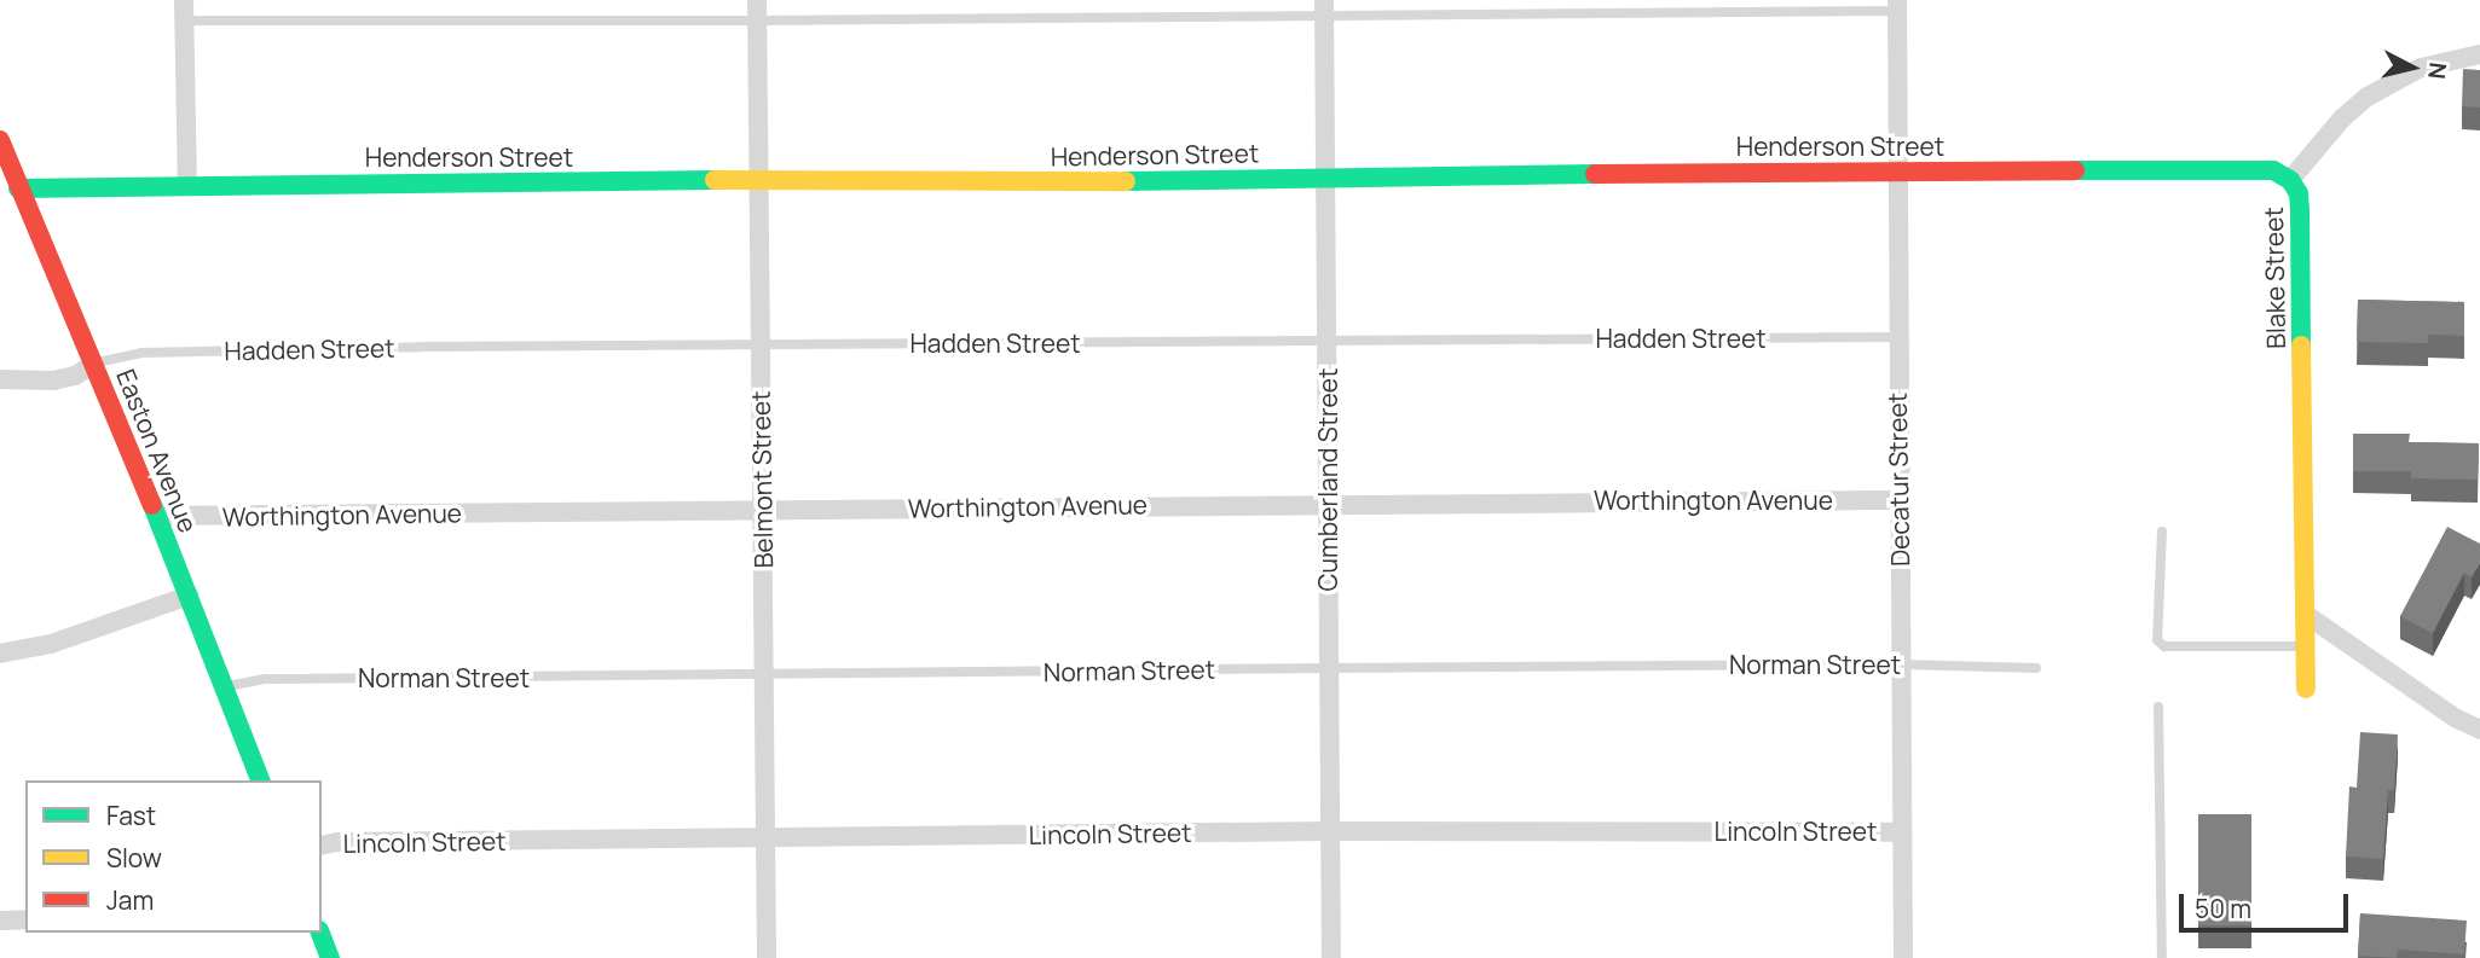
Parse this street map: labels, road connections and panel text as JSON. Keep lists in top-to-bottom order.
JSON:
{
  "streets": {
    "street": [
      "Henderson Street",
      "Blake Street",
      "Easton Avenue",
      "Belmont Street",
      "Cumberland Street",
      "Decatur Street",
      "Worthington Avenue",
      "Lincoln Street"
    ],
    "lane": ["Hadden Street", "Norman Street"]
  },
  "crossings": [
    ["Henderson Street", "Blake Street"],
    ["Henderson Street", "Easton Avenue"],
    ["Henderson Street", "Belmont Street"],
    ["Henderson Street", "Cumberland Street"],
    ["Henderson Street", "Decatur Street"],
    ["Hadden Street", "Easton Avenue"],
    ["Hadden Street", "Belmont Street"],
    ["Hadden Street", "Cumberland Street"],
    ["Hadden Street", "Decatur Street"],
    ["Easton Avenue", "Worthington Avenue"],
    ["Easton Avenue", "Norman Street"],
    ["Belmont Street", "Worthington Avenue"],
    ["Belmont Street", "Norman Street"],
    ["Belmont Street", "Lincoln Street"],
    ["Cumberland Street", "Worthington Avenue"],
    ["Cumberland Street", "Norman Street"],
    ["Cumberland Street", "Lincoln Street"],
    ["Decatur Street", "Worthington Avenue"],
    ["Decatur Street", "Norman Street"],
    ["Decatur Street", "Lincoln Street"]
  ],
  "legend": ["Fast", "Slow", "Jam"],
  "scale_bar": "50 m",
  "north": "right"
}
